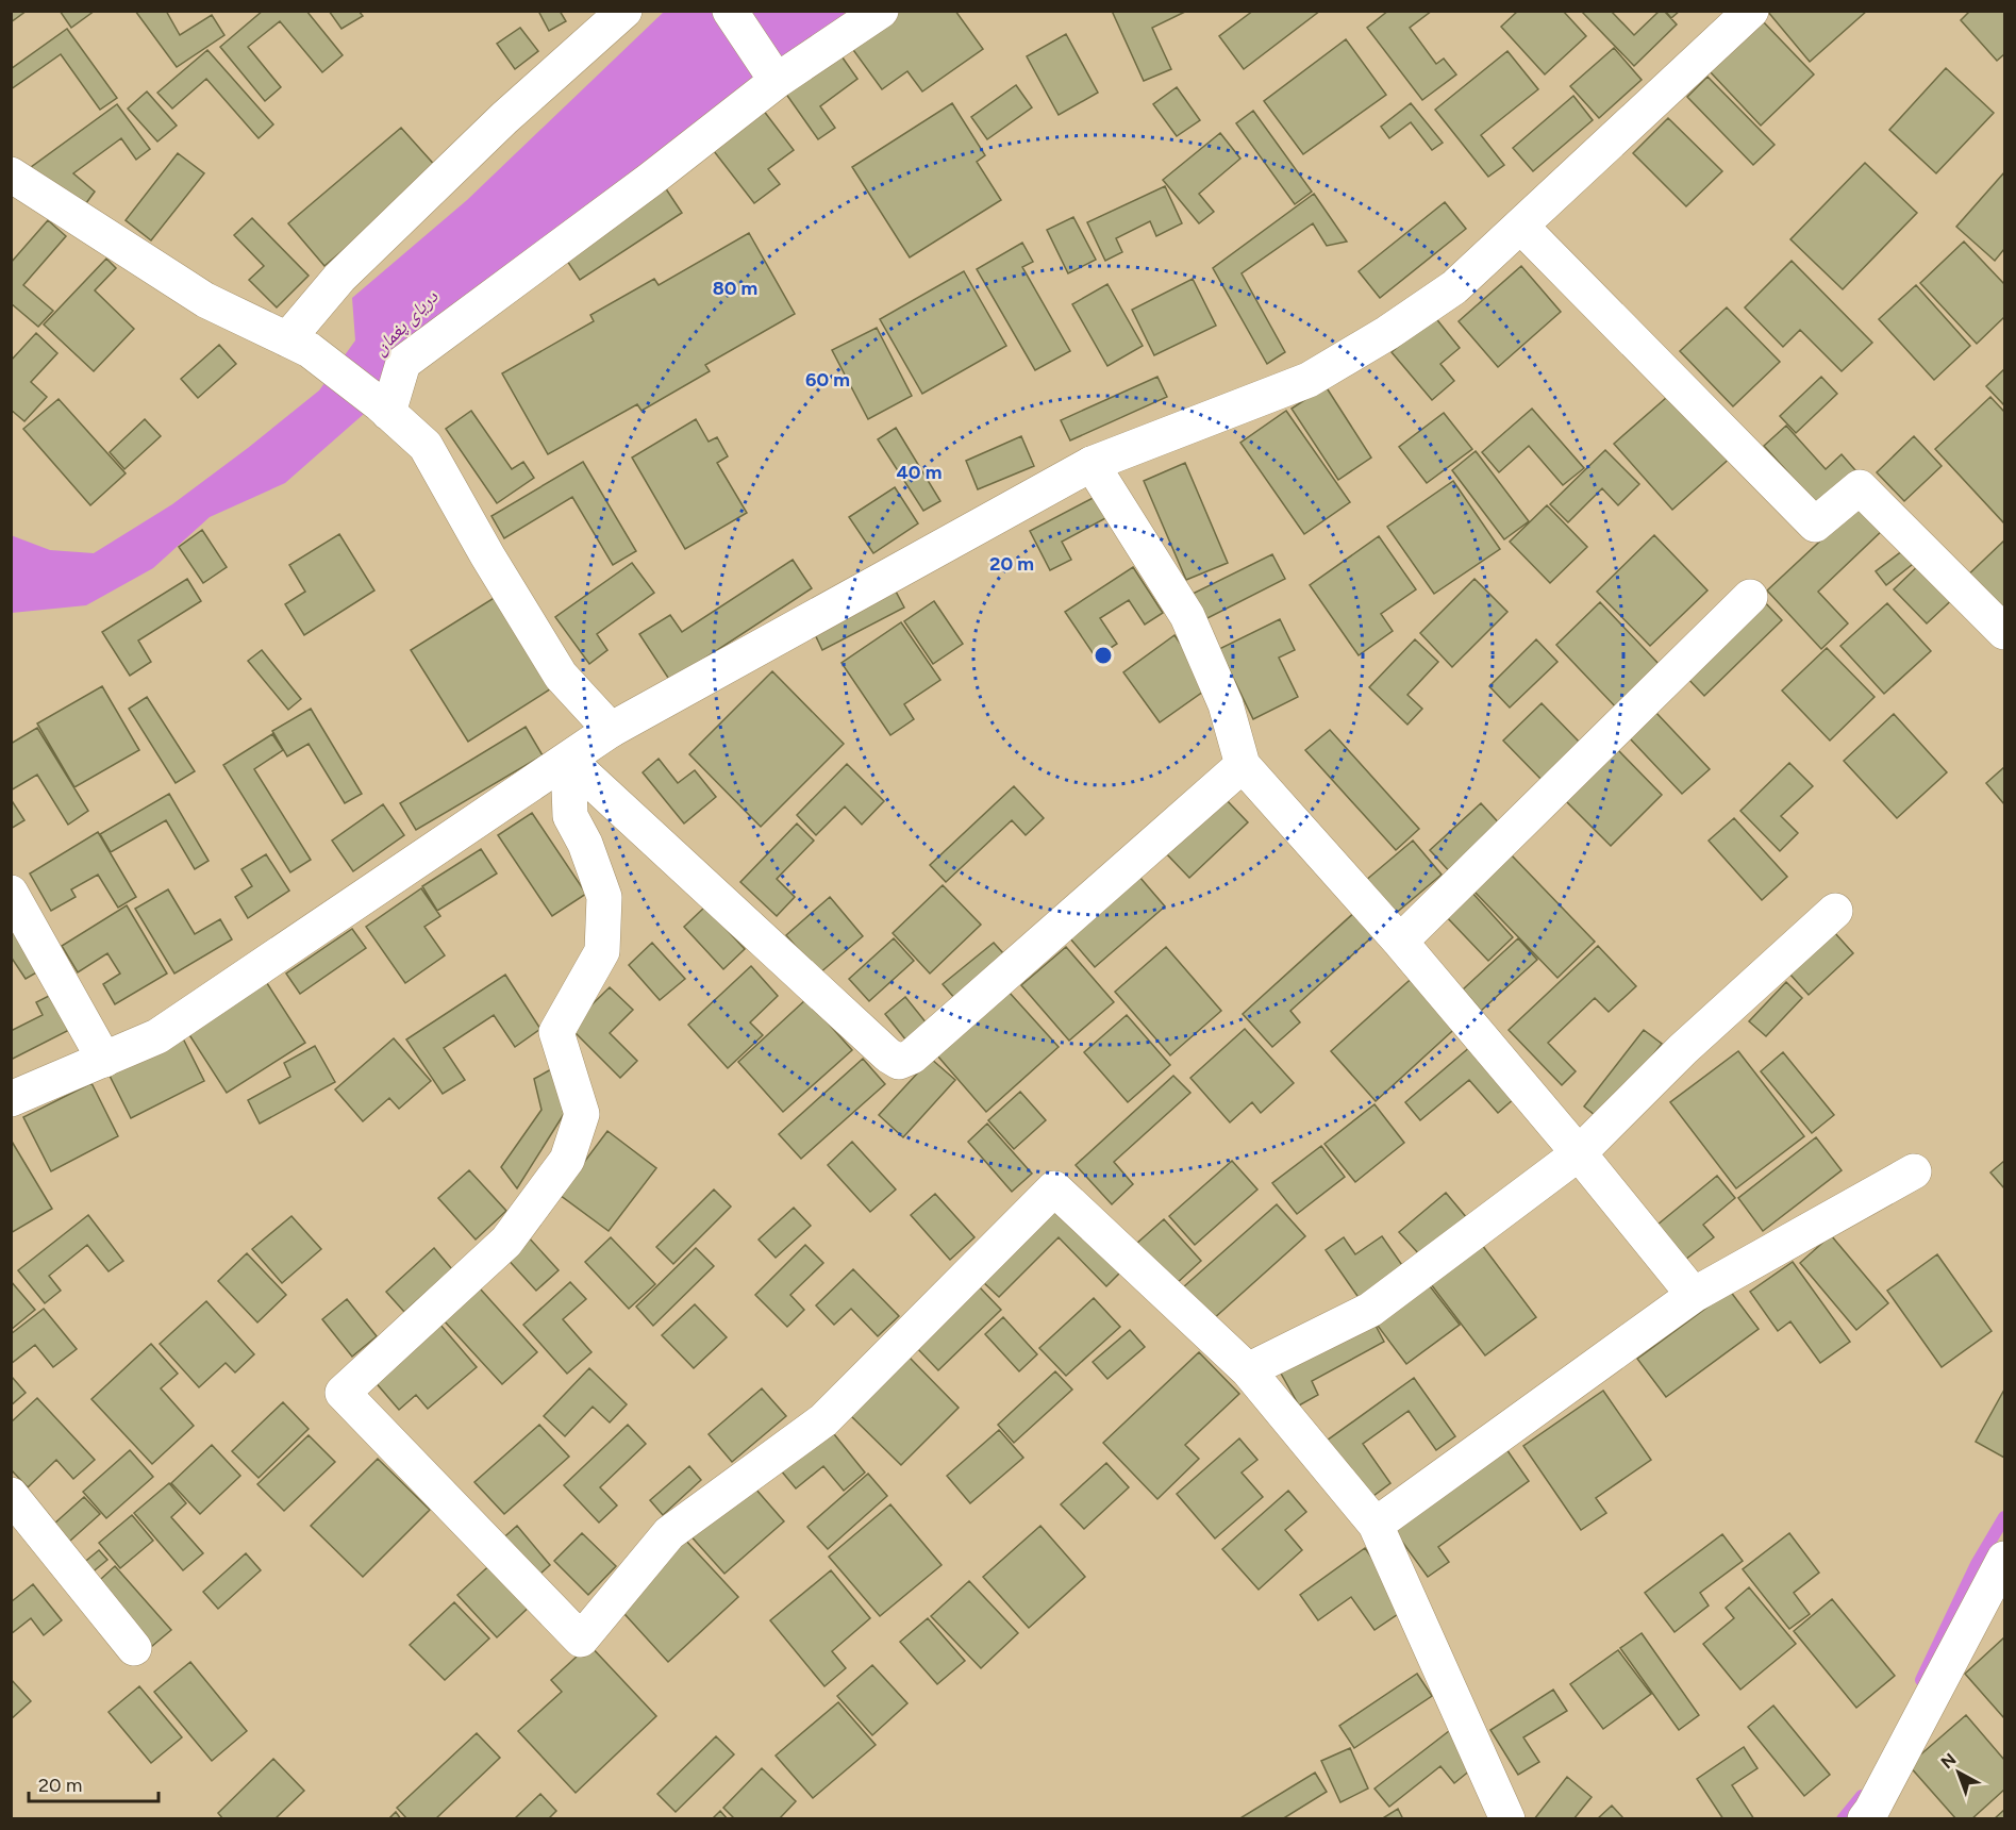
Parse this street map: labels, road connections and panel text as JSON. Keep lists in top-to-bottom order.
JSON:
{
  "water": ["دریای پغمان"],
  "scale_bar": "20 m",
  "north": "top left",
  "rings": [
    "80 m",
    "60 m",
    "40 m",
    "20 m"
  ]
}
